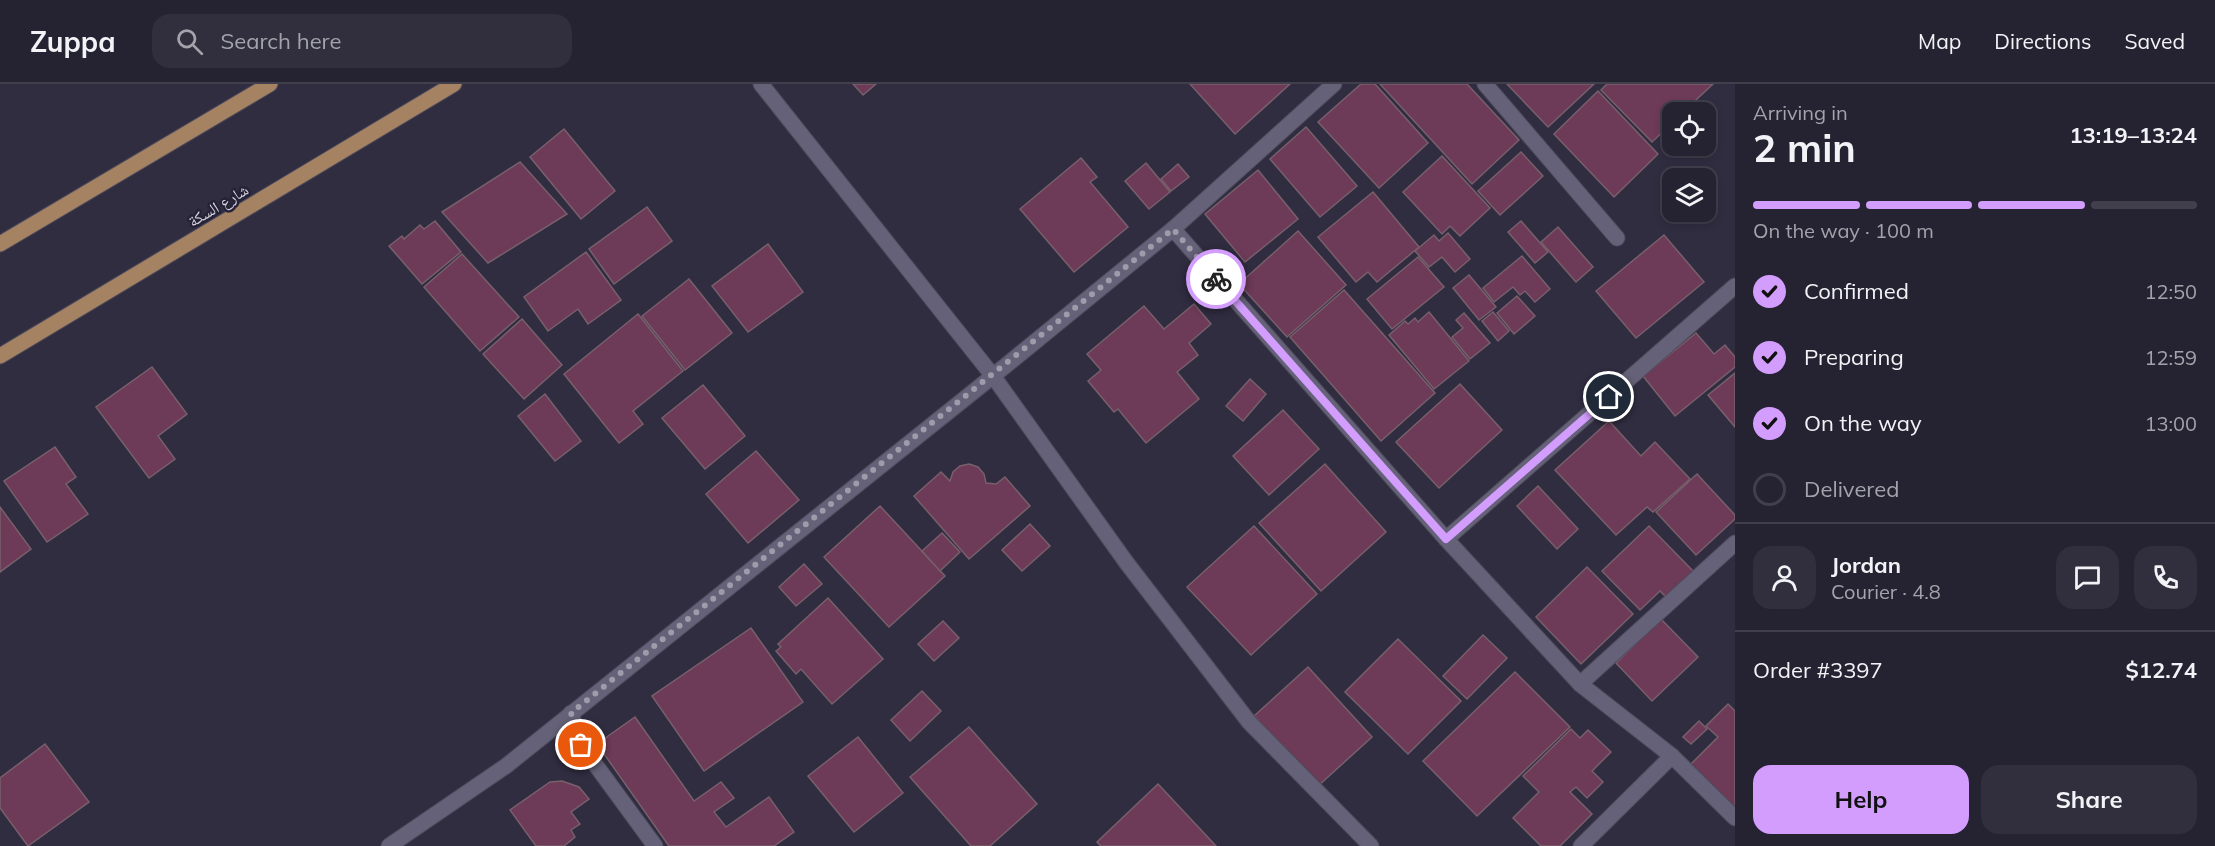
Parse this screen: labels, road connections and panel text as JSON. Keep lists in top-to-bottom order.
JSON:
{
  "streets": {
    "main road": ["شارع السكة"]
  },
  "page": {
    "header": "Zuppa",
    "search": "Search here",
    "nav": ["Map", "Directions", "Saved"],
    "heading": ["2 min", "Arriving in", "13:19–13:24"],
    "panel": [
      "Jordan",
      "Courier · 4.8",
      "Order #3397",
      "$12.74"
    ],
    "bar": "On the way · 100 m",
    "list": [
      ["Confirmed", "12:50"],
      ["Preparing", "12:59"],
      ["On the way", "13:00"],
      "Delivered"
    ],
    "buttons": ["Help", "Share"]
  }
}
